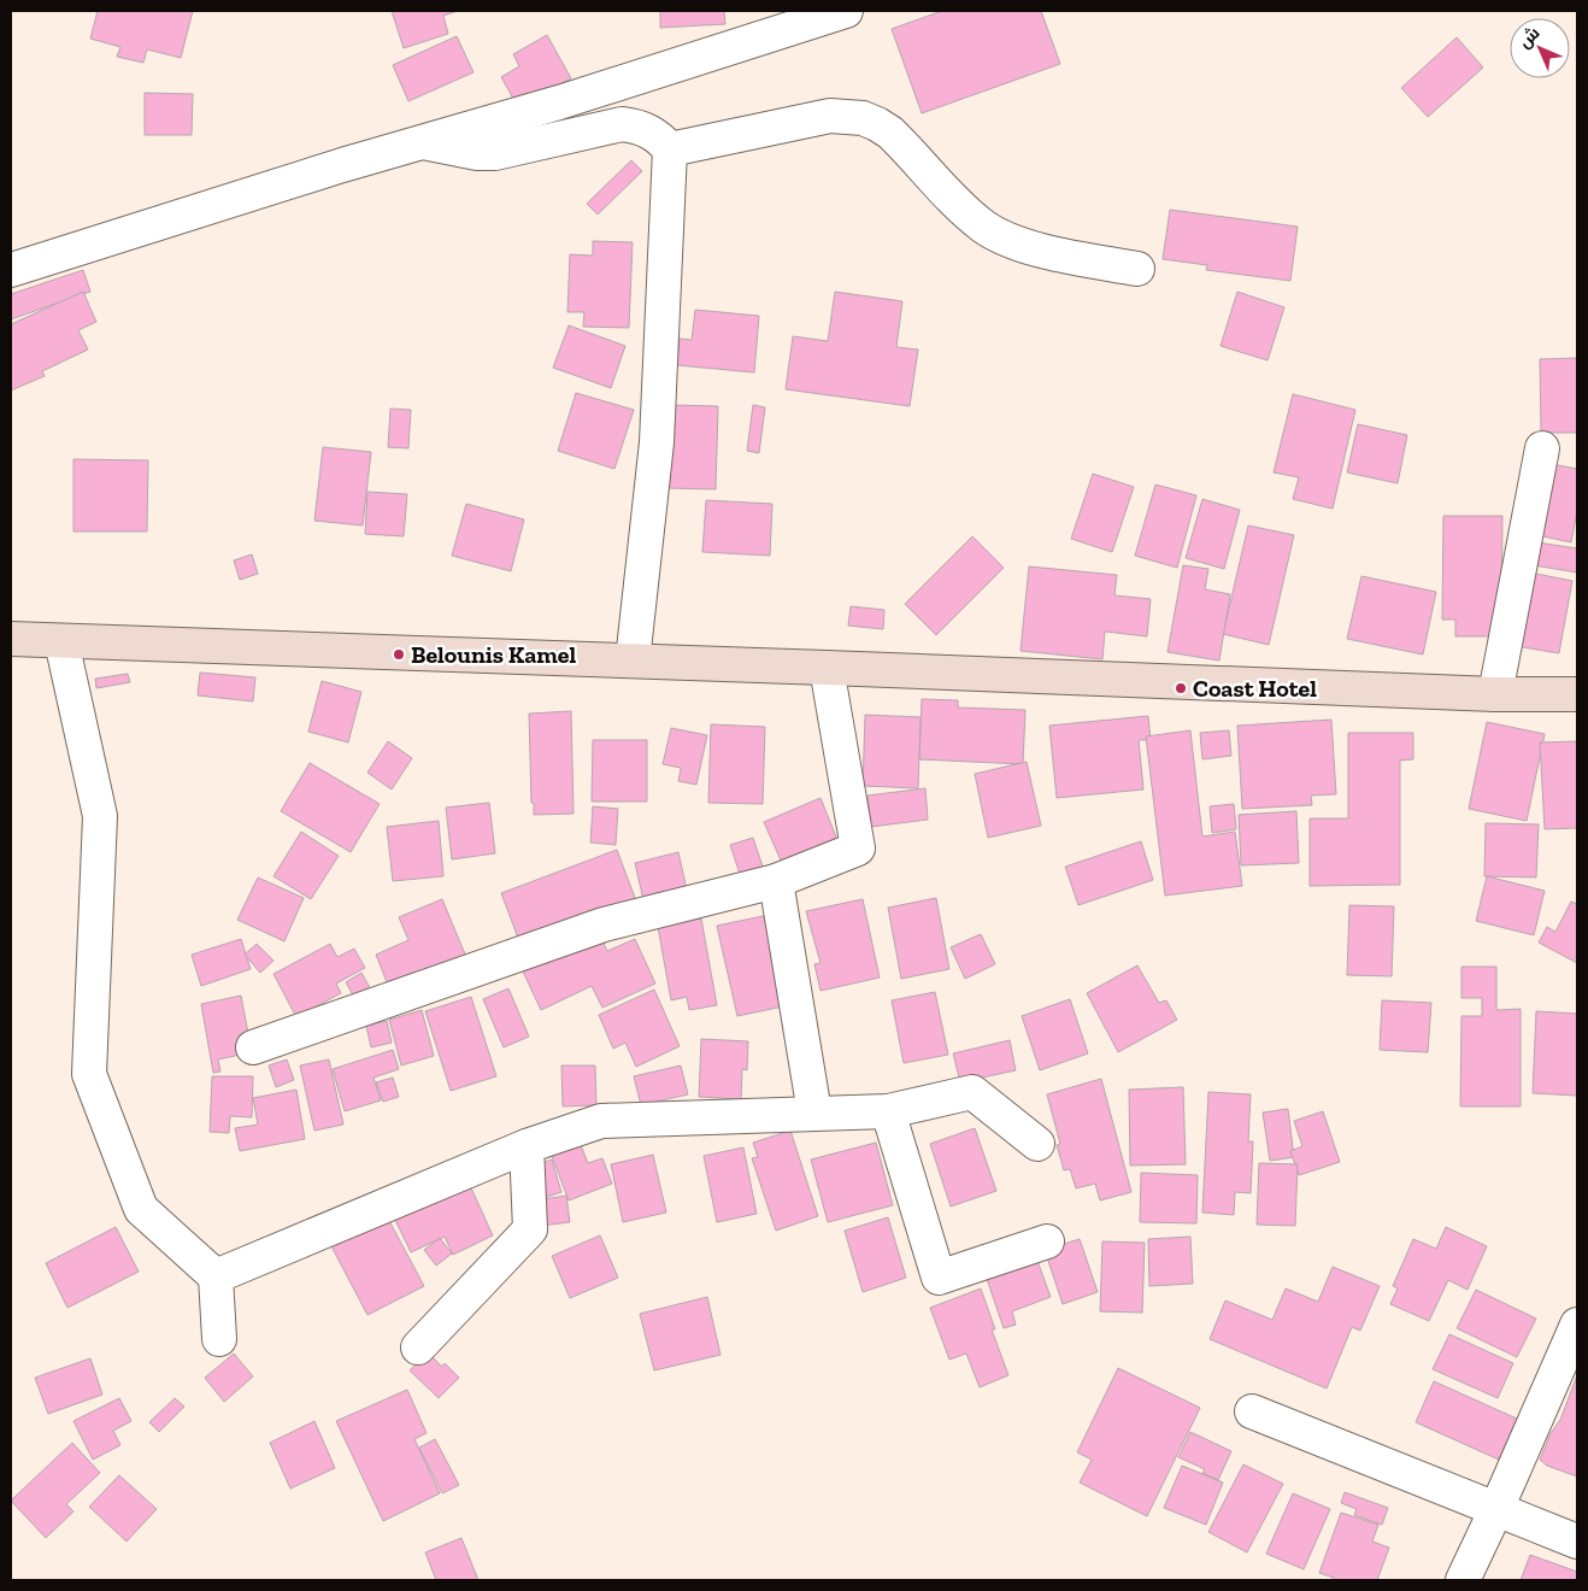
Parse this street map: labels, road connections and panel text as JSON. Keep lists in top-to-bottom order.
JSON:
{
  "places": ["Belounis Kamel", "Coast Hotel"],
  "north": "top left"
}
